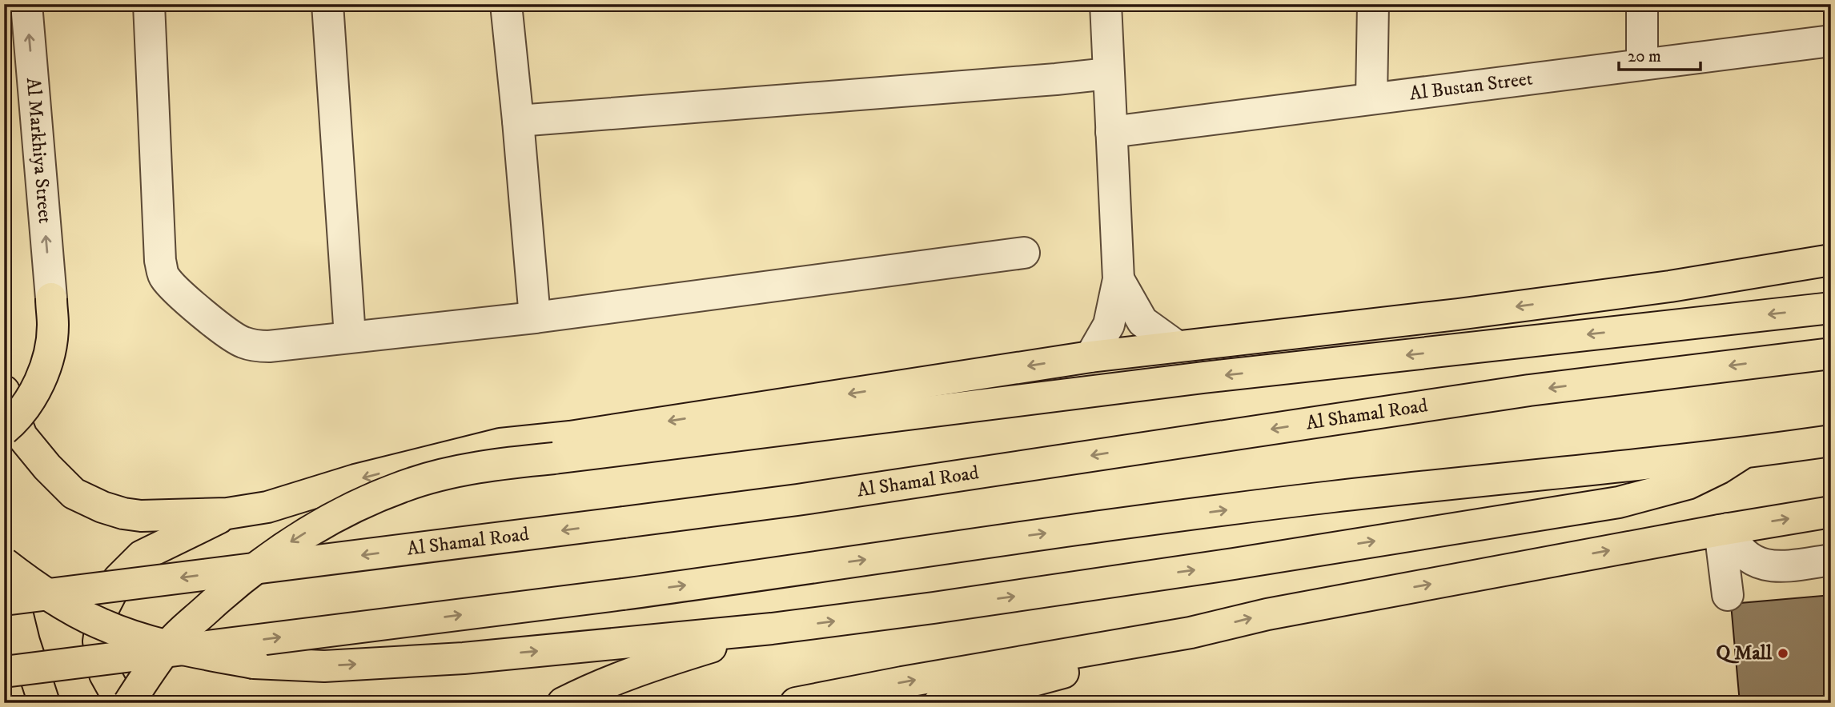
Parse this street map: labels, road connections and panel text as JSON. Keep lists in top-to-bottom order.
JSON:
{
  "streets": {
    "main road": ["Al Shamal Road"],
    "street": ["Al Bustan Street", "Al Markhiya Street"]
  },
  "one_way": ["Al Markhiya Street"],
  "places": ["Q Mall"],
  "scale_bar": "20 m"
}
